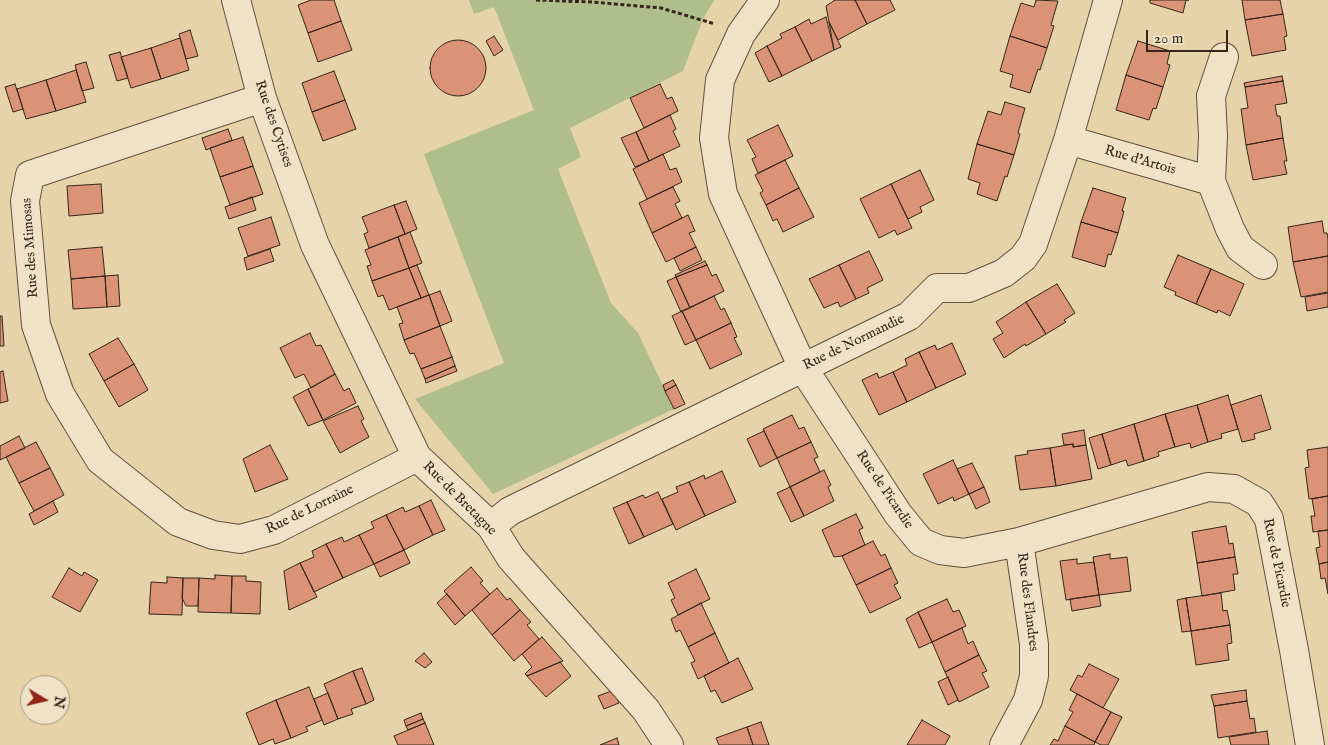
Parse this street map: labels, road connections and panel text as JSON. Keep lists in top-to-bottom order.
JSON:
{
  "streets": {
    "street": [
      "Rue des Cytises",
      "Rue d'Artois",
      "Rue des Mimosas",
      "Rue de Normandie",
      "Rue de Picardie",
      "Rue de Bretagne",
      "Rue de Lorraine",
      "Rue des Flandres"
    ]
  },
  "crossings": [
    ["Rue des Cytises", "Rue des Mimosas"],
    ["Rue des Cytises", "Rue de Bretagne"],
    ["Rue d'Artois", "Rue de Normandie"],
    ["Rue des Mimosas", "Rue de Lorraine"],
    ["Rue de Normandie", "Rue de Picardie"],
    ["Rue de Normandie", "Rue de Bretagne"],
    ["Rue de Picardie", "Rue des Flandres"],
    ["Rue de Bretagne", "Rue de Lorraine"]
  ],
  "scale_bar": "20 m",
  "north": "right"
}
